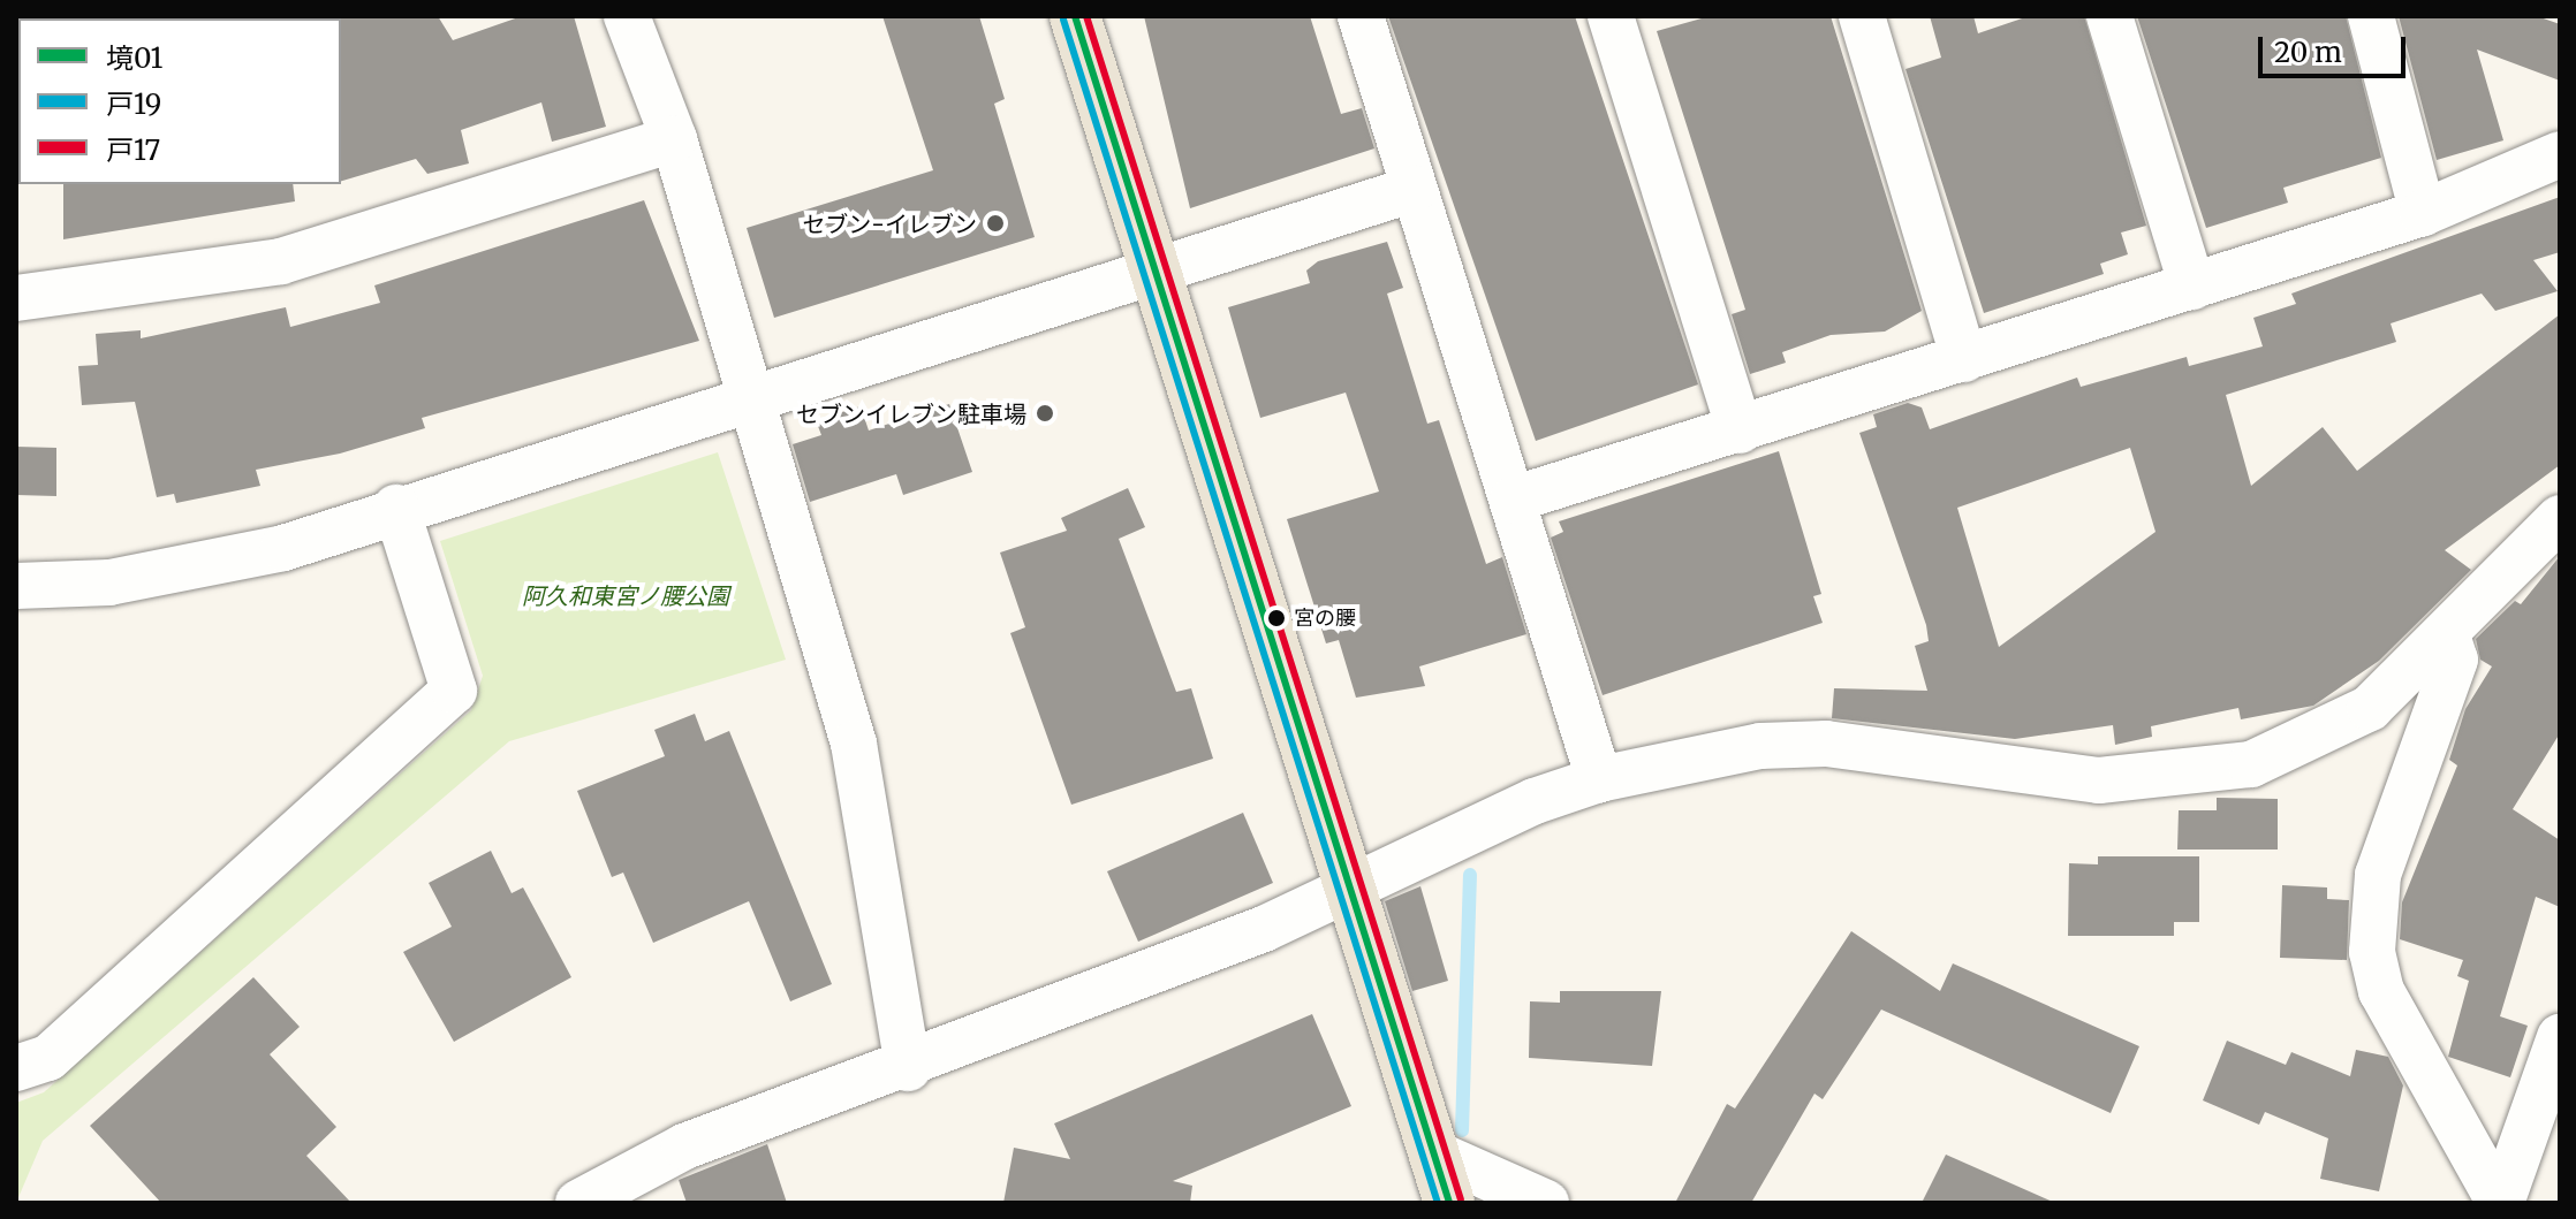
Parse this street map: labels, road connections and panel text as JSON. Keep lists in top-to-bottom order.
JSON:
{
  "parks": ["阿久和東宮ノ腰公園"],
  "places": ["セブン-イレブン", "セブンイレブン駐車場", "宮の腰"],
  "lines": ["transit line 境01", "transit line 戸17", "transit line 戸19"],
  "legend": ["境01", "戸19", "戸17"],
  "scale_bar": "20 m"
}
